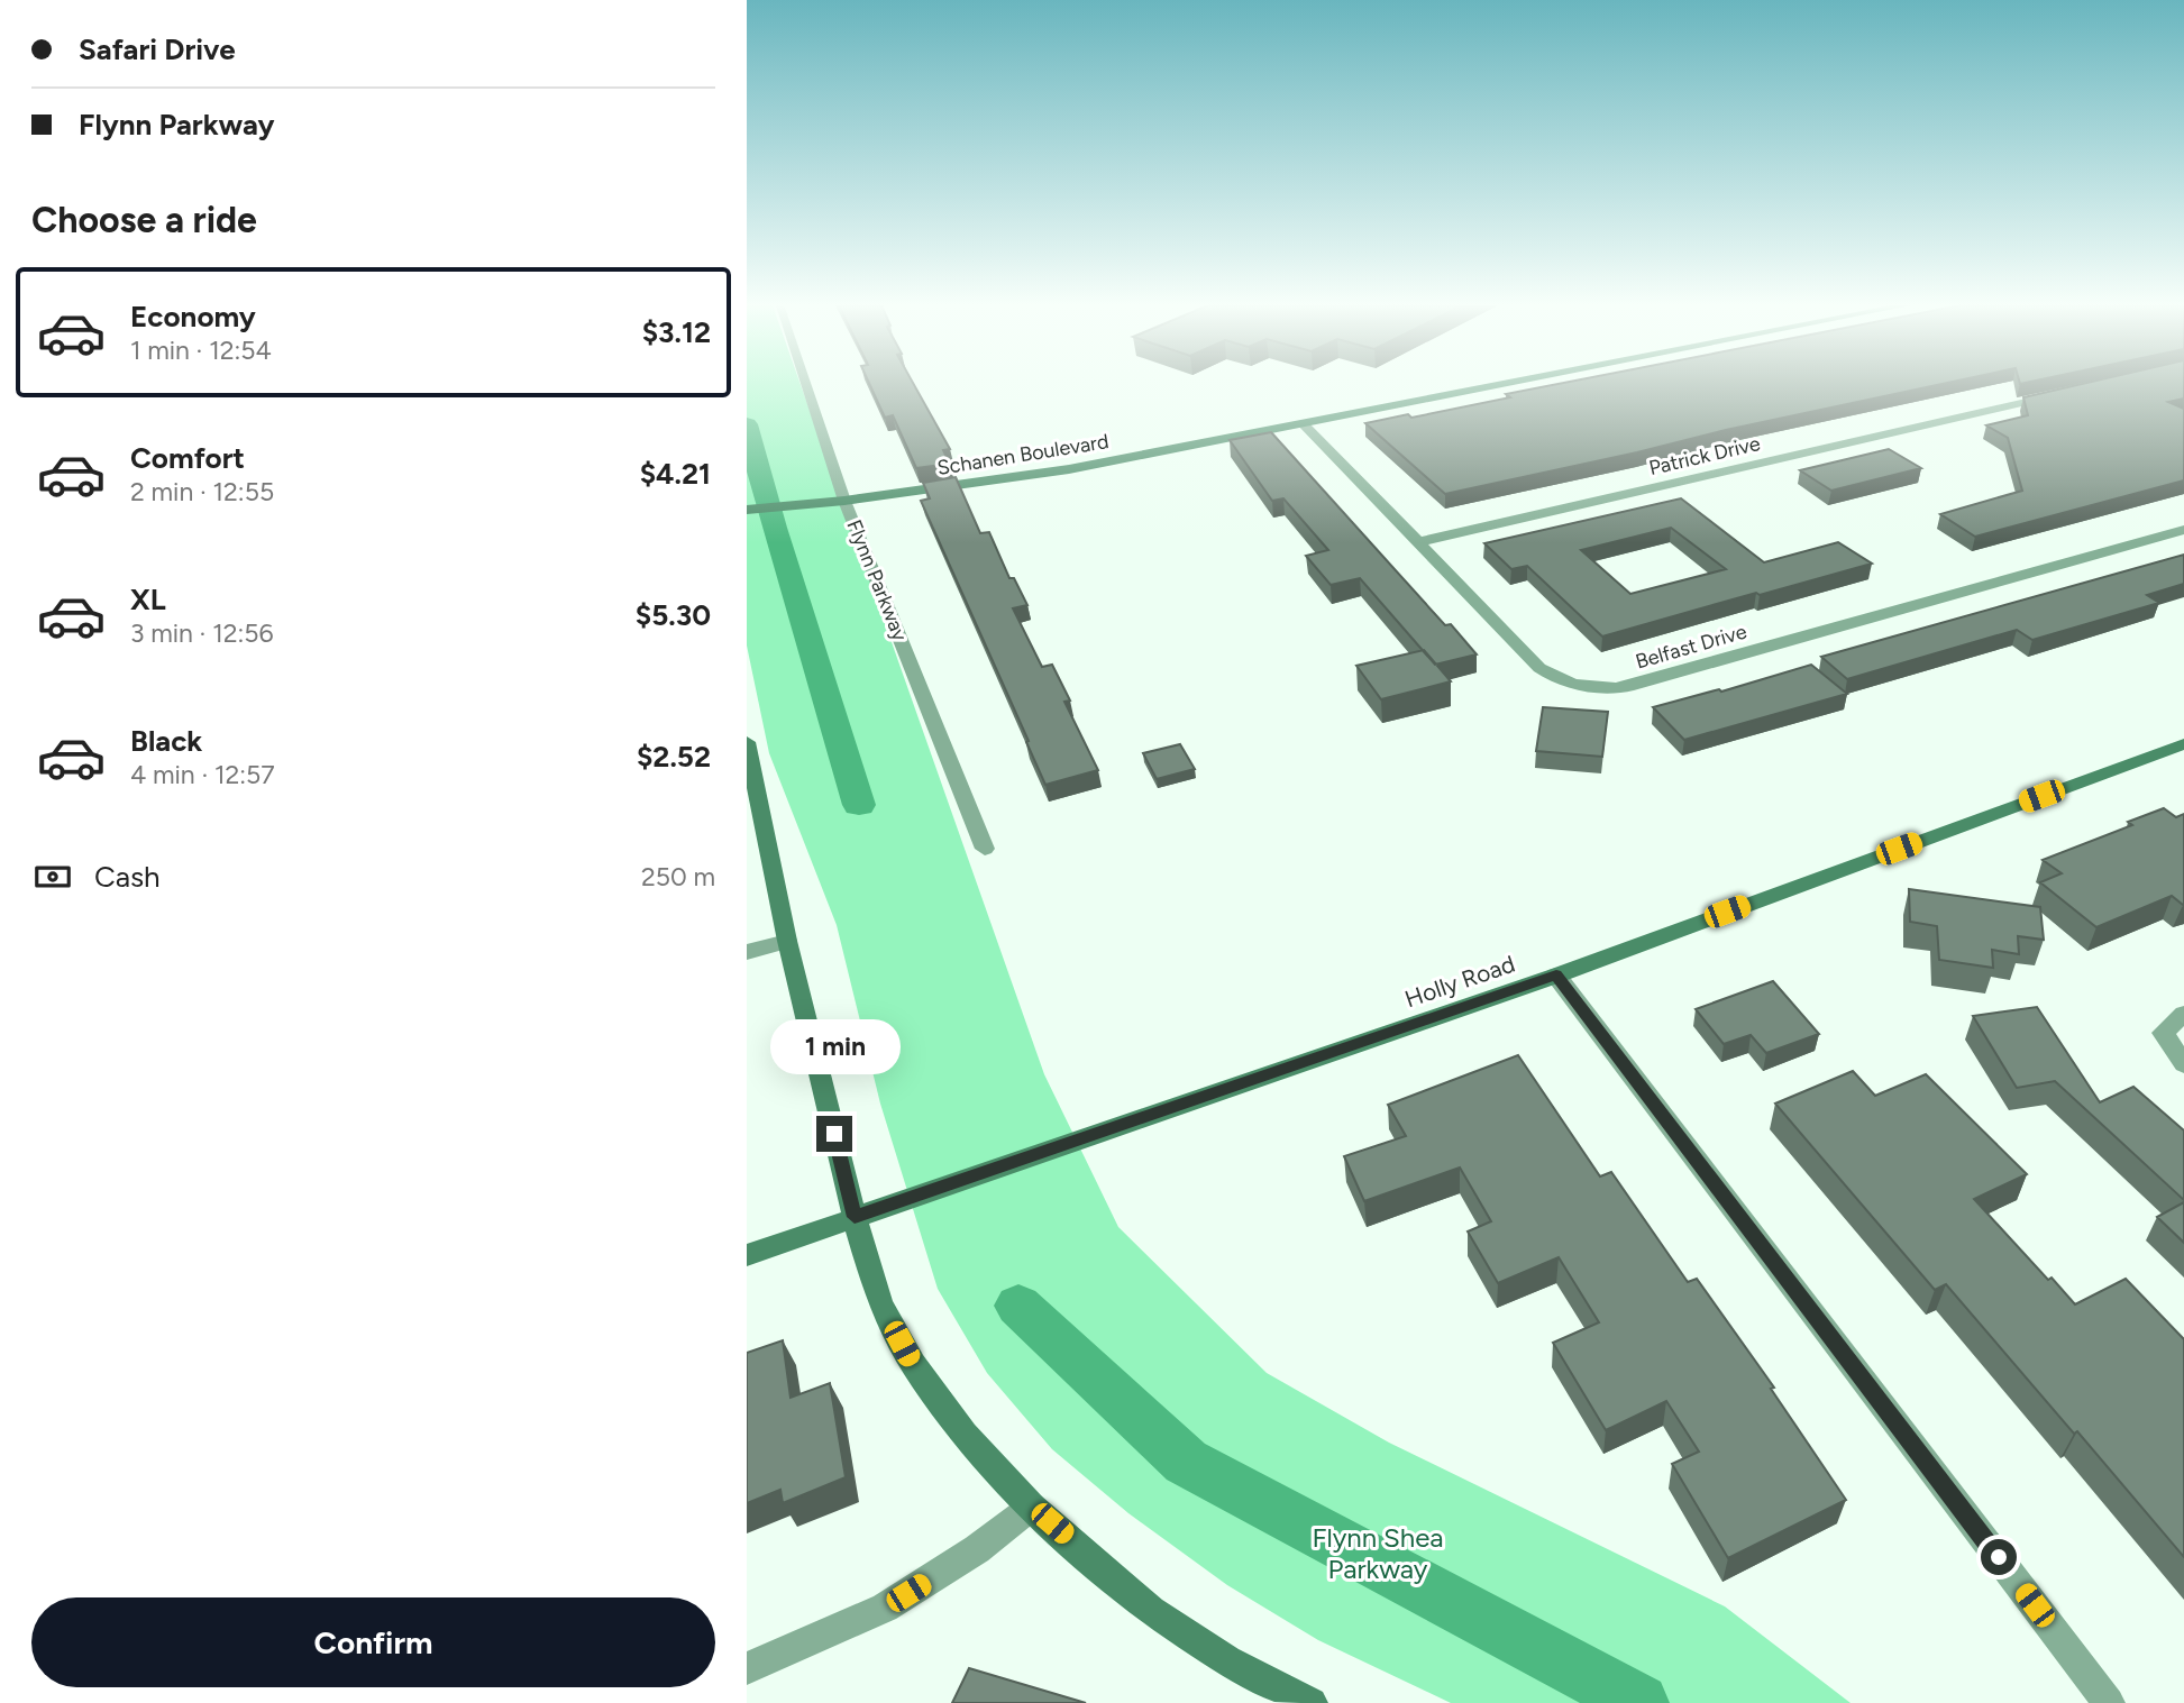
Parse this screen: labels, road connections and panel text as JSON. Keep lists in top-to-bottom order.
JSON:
{
  "streets": {
    "street": [
      "Schanen Boulevard",
      "Patrick Drive",
      "Flynn Parkway",
      "Belfast Drive",
      "Holly Road"
    ]
  },
  "crossings": [
    ["Schanen Boulevard", "Flynn Parkway"],
    ["Schanen Boulevard", "Belfast Drive"],
    ["Patrick Drive", "Belfast Drive"]
  ],
  "parks": ["Flynn Shea Parkway"],
  "page": {
    "banner": ["Safari Drive", "Flynn Parkway"],
    "heading": "Choose a ride",
    "list": [
      {
        "name": "Economy",
        "note": "1 min · 12:54",
        "value": "$3.12"
      },
      {
        "name": "Comfort",
        "note": "2 min · 12:55",
        "value": "$4.21"
      },
      {
        "name": "XL",
        "note": "3 min · 12:56",
        "value": "$5.30"
      },
      {
        "name": "Black",
        "note": "4 min · 12:57",
        "value": "$2.52"
      }
    ],
    "pay": ["Cash", "250 m"],
    "bubble": "1 min",
    "buttons": "Confirm"
  }
}
